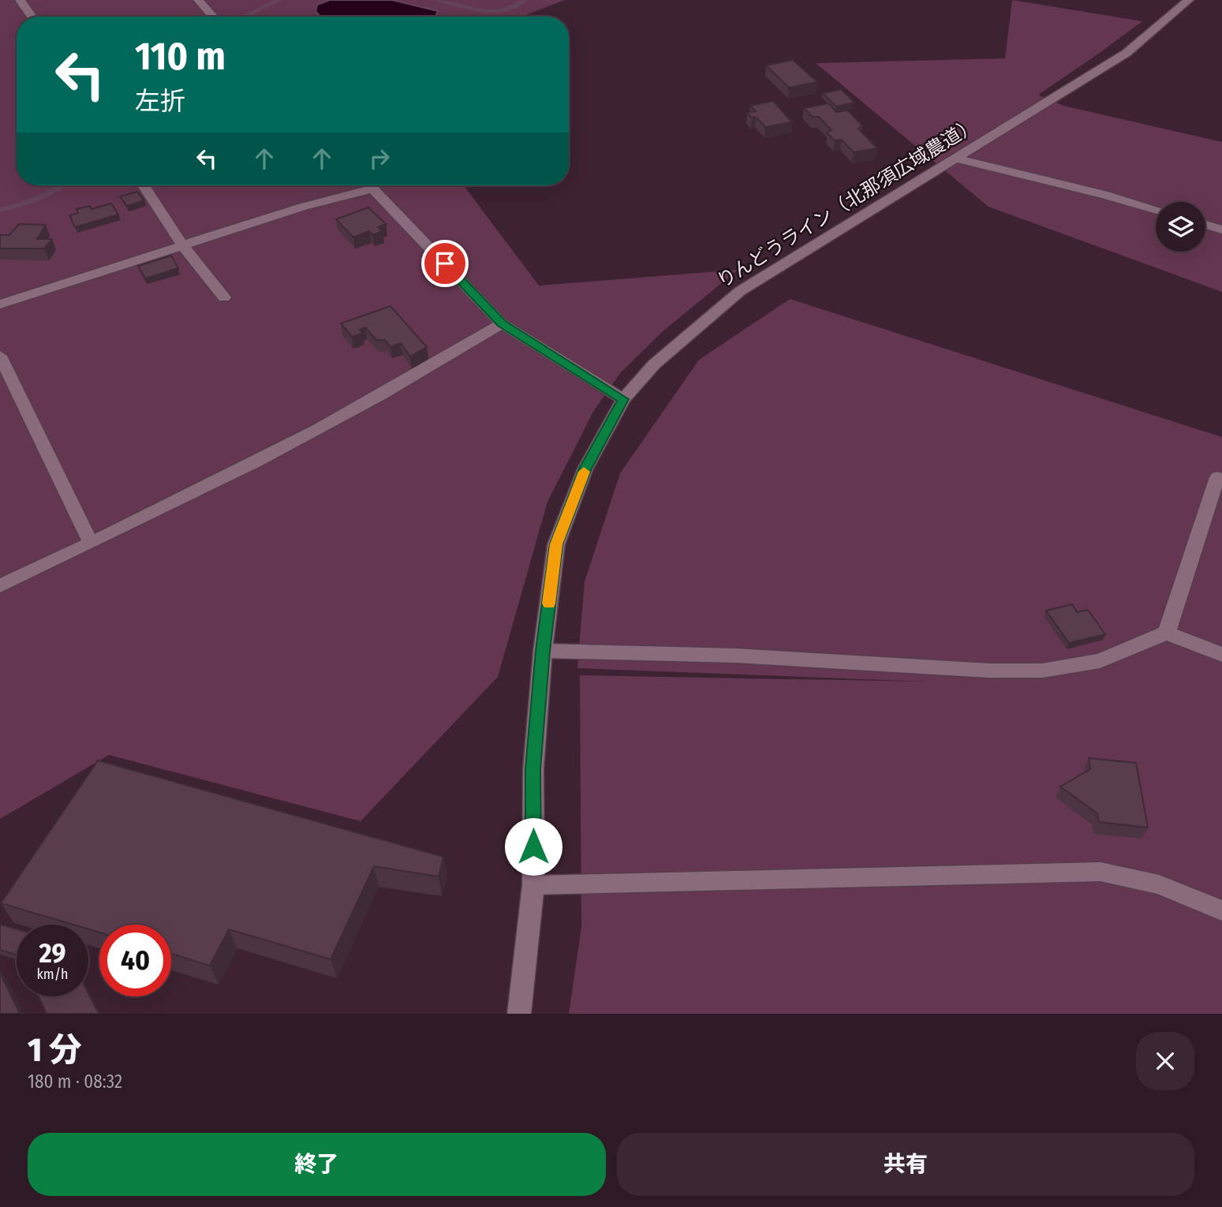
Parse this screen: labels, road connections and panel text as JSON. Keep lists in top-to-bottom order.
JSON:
{
  "streets": {
    "street": ["りんどうライン（北那須広域農道）"]
  },
  "page": {
    "turn": ["110 m", "左折"],
    "speed": "29 km/h",
    "limit": "40",
    "heading": ["1 分", "180 m · 08:32"],
    "buttons": ["終了", "共有"]
  }
}
